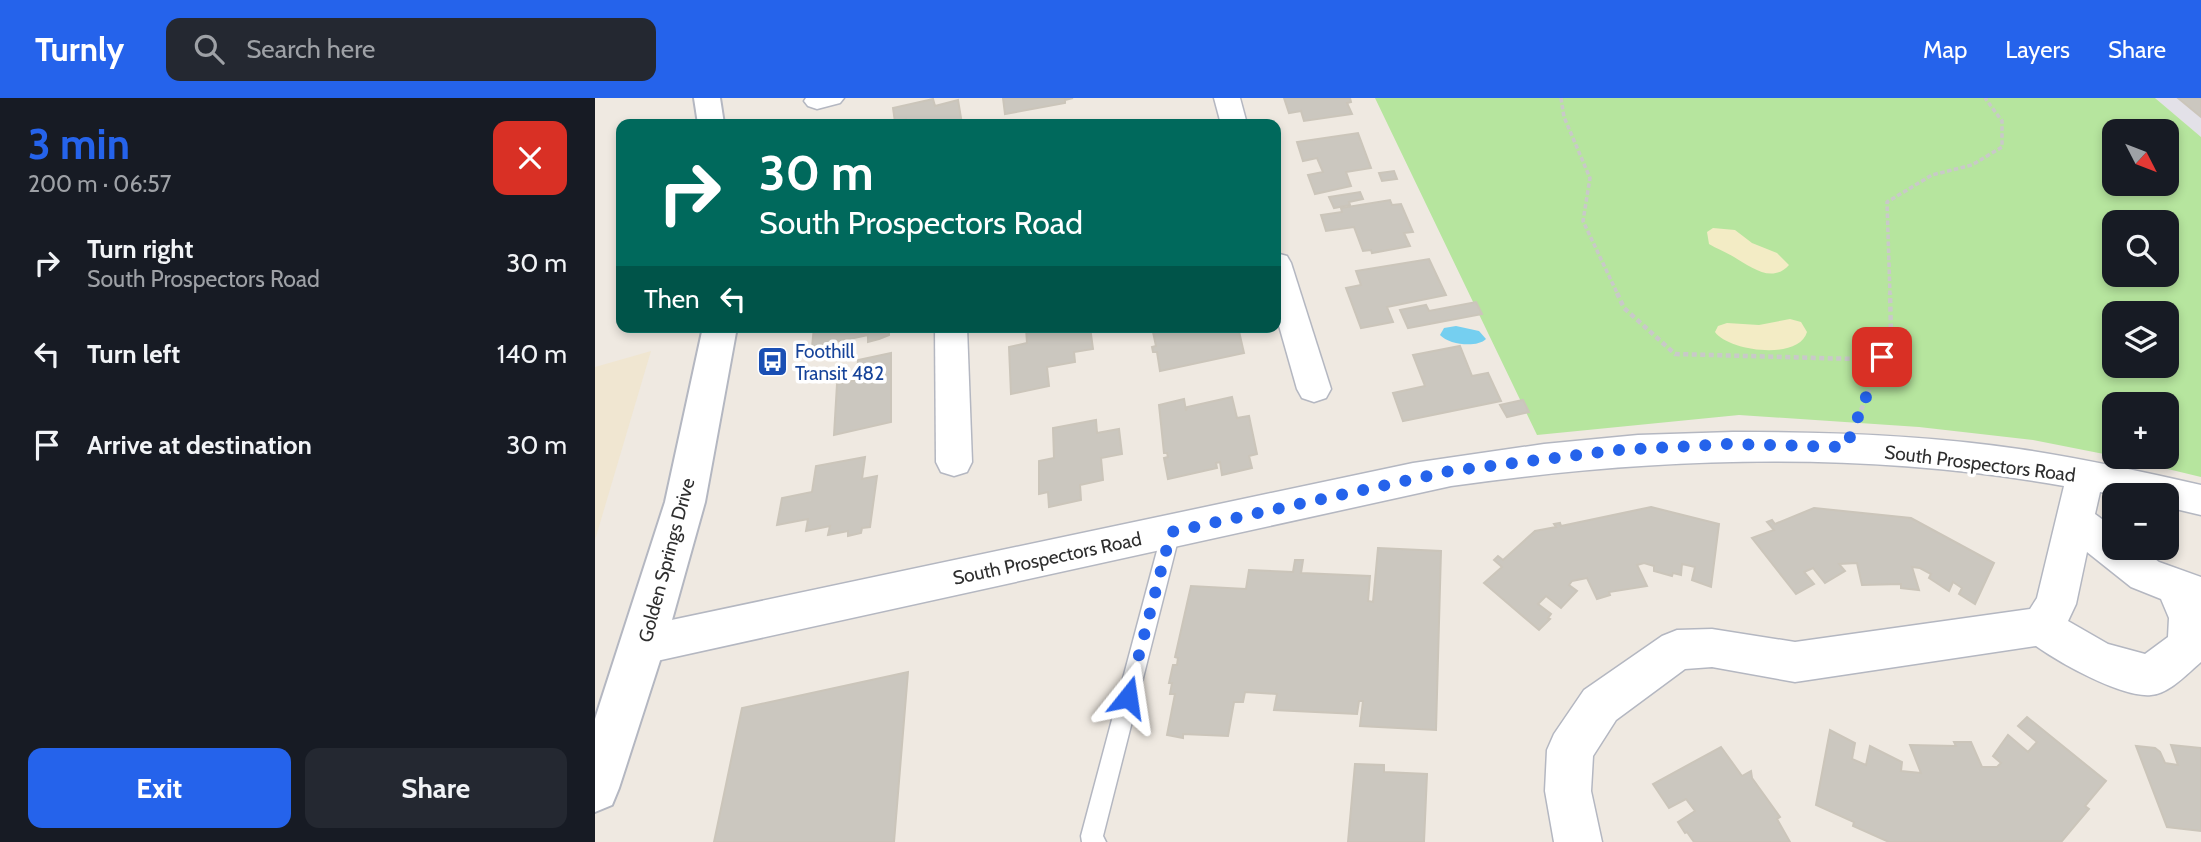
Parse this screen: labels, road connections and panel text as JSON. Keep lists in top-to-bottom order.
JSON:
{
  "streets": {
    "main road": ["Golden Springs Drive"],
    "street": ["South Prospectors Road"]
  },
  "crossings": [
    ["South Prospectors Road", "Golden Springs Drive"]
  ],
  "places": {
    "bus stop": ["Foothill Transit 482"]
  },
  "north": "bottom right",
  "page": {
    "header": "Turnly",
    "search": "Search here",
    "nav": ["Map", "Layers", "Share"],
    "heading": ["3 min", "200 m · 06:57"],
    "map_buttons": ["+", "−"],
    "turn": ["30 m", "South Prospectors Road"],
    "list": [
      {
        "name": "Turn right",
        "note": "South Prospectors Road",
        "value": "30 m"
      },
      {
        "name": "Turn left",
        "value": "140 m"
      },
      {
        "name": "Arrive at destination",
        "value": "30 m"
      }
    ],
    "then": "Then",
    "buttons": ["Exit", "Share"]
  }
}
